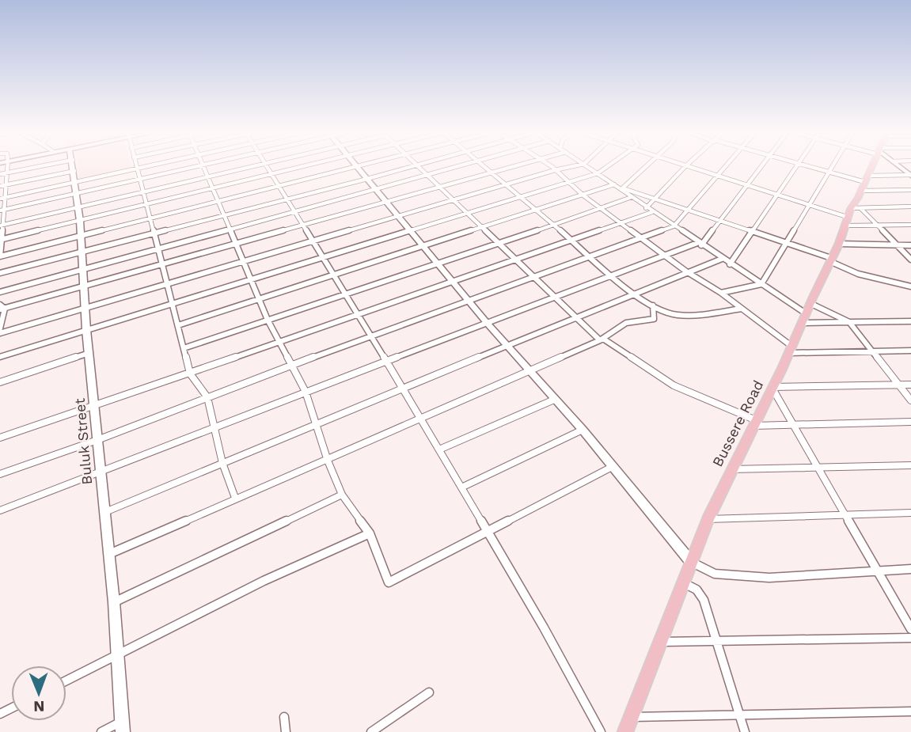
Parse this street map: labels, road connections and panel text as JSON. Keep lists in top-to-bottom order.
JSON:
{
  "streets": {
    "main road": ["Bussere Road"],
    "street": ["Buluk Street"]
  },
  "north": "bottom"
}
